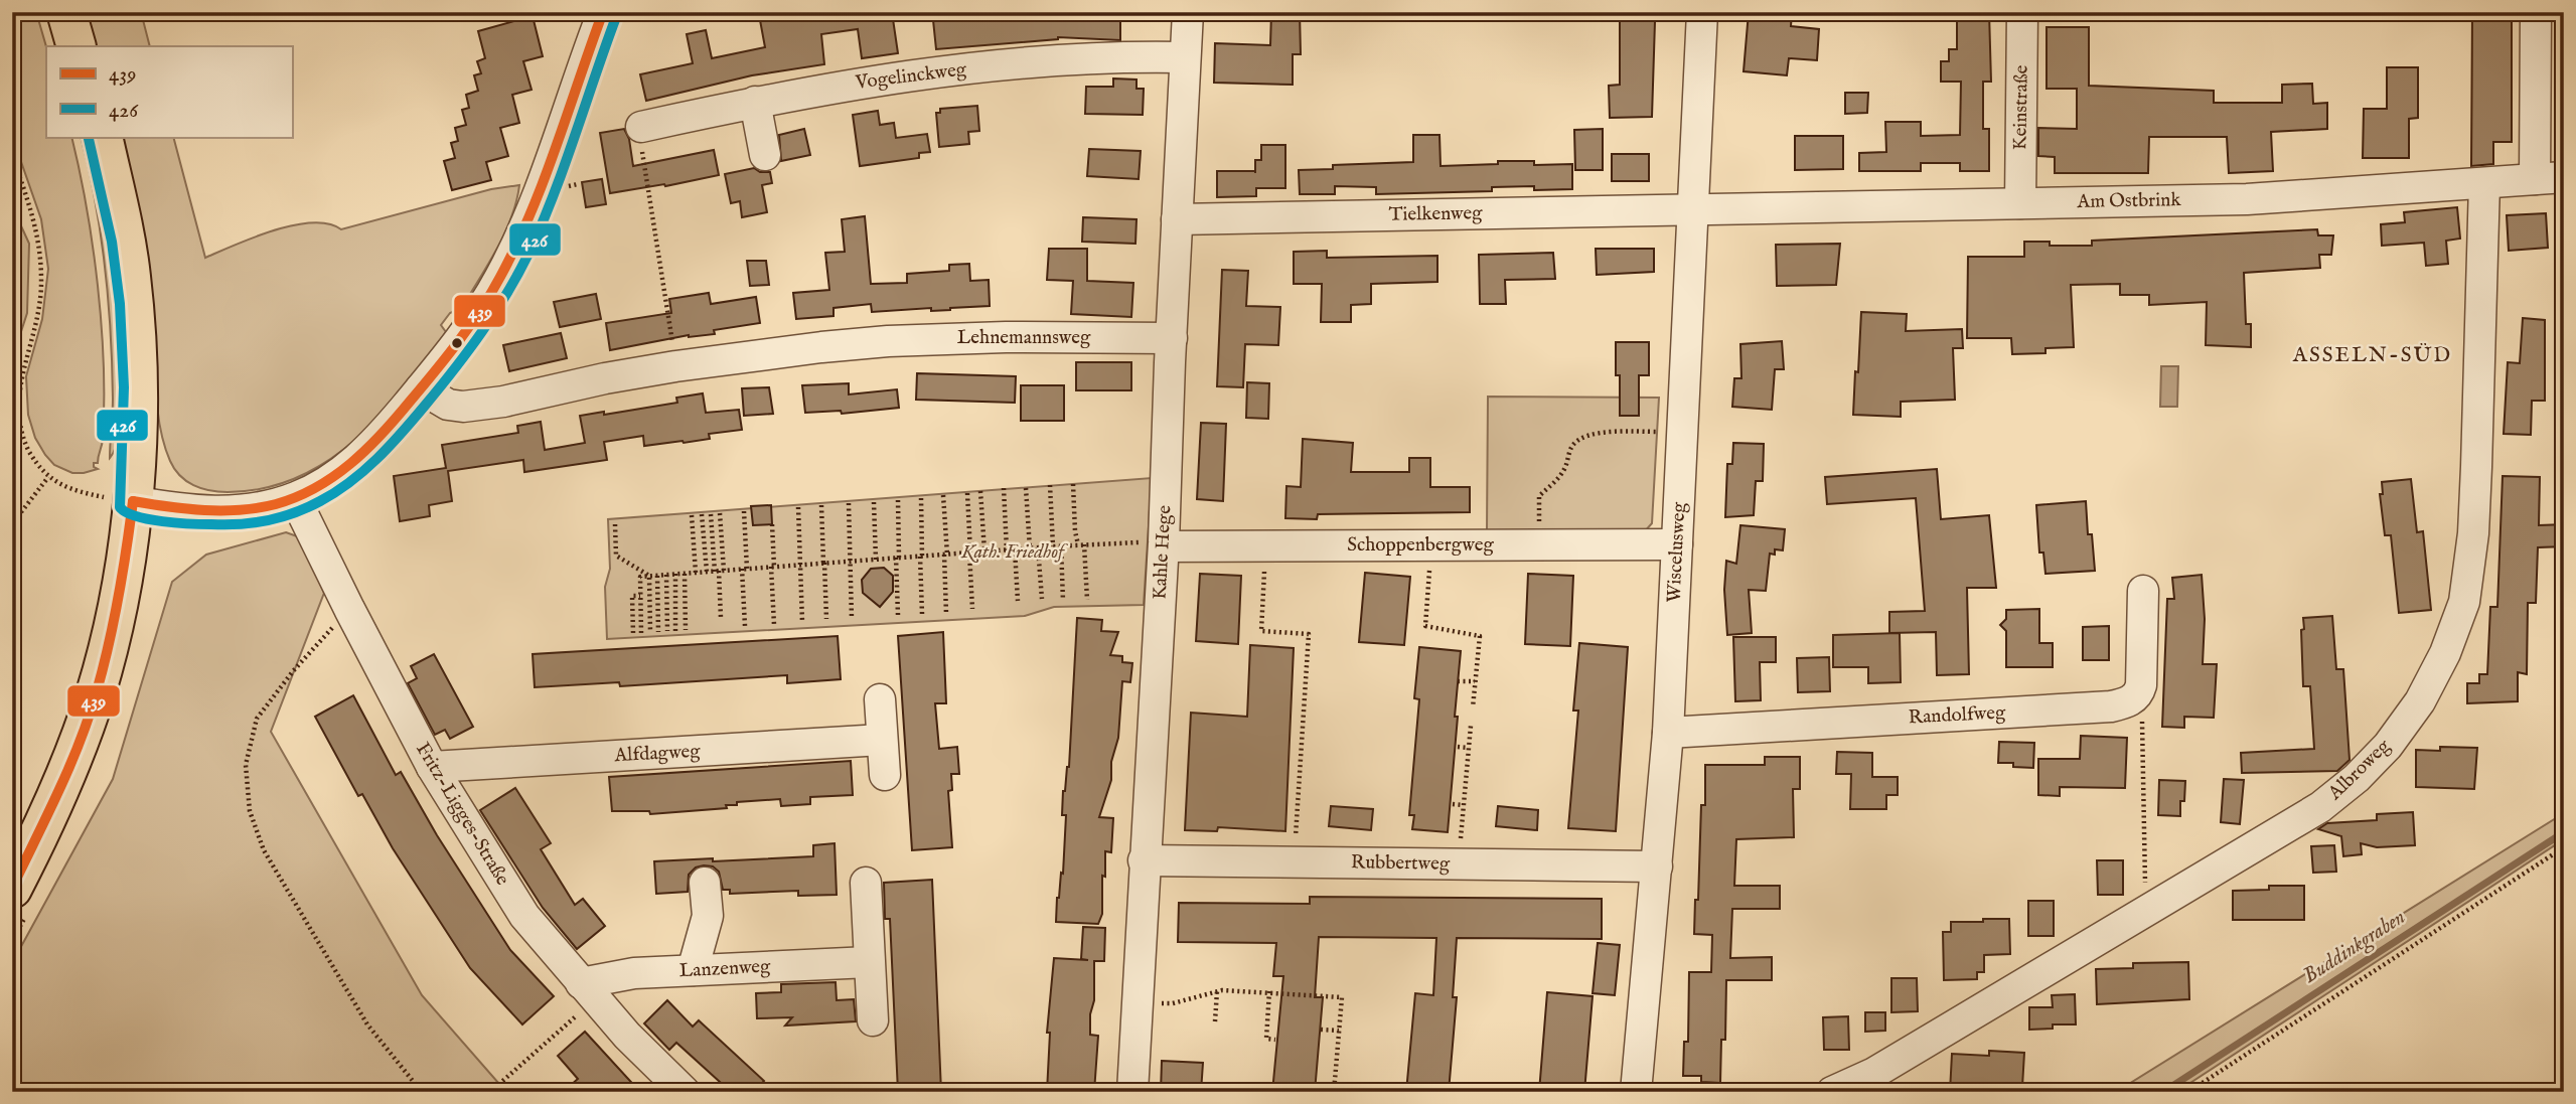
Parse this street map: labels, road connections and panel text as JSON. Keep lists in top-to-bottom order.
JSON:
{
  "streets": {
    "street": [
      "Vogelinckweg",
      "Keinstraße",
      "Am Ostbrink",
      "Tielkenweg",
      "Lehnemannsweg",
      "Schoppenbergweg",
      "Kahle Hege",
      "Wiscelusweg",
      "Randolfweg",
      "Alfdagweg",
      "Albroweg",
      "Fritz-Ligges-Straße",
      "Rubbertweg",
      "Lanzenweg"
    ]
  },
  "crossings": [
    ["Vogelinckweg", "Kahle Hege"],
    ["Keinstraße", "Am Ostbrink"],
    ["Am Ostbrink", "Tielkenweg"],
    ["Am Ostbrink", "Wiscelusweg"],
    ["Am Ostbrink", "Albroweg"],
    ["Tielkenweg", "Kahle Hege"],
    ["Tielkenweg", "Wiscelusweg"],
    ["Lehnemannsweg", "Kahle Hege"],
    ["Schoppenbergweg", "Kahle Hege"],
    ["Schoppenbergweg", "Wiscelusweg"],
    ["Kahle Hege", "Rubbertweg"],
    ["Wiscelusweg", "Randolfweg"],
    ["Wiscelusweg", "Rubbertweg"],
    ["Alfdagweg", "Fritz-Ligges-Straße"],
    ["Fritz-Ligges-Straße", "Lanzenweg"]
  ],
  "districts": ["ASSELN-SÜD"],
  "water": ["Buddinkgraben"],
  "parks": ["Kath. Friedhof"],
  "lines": ["transit line 439", "transit line 426"],
  "legend": ["439", "426"]
}
